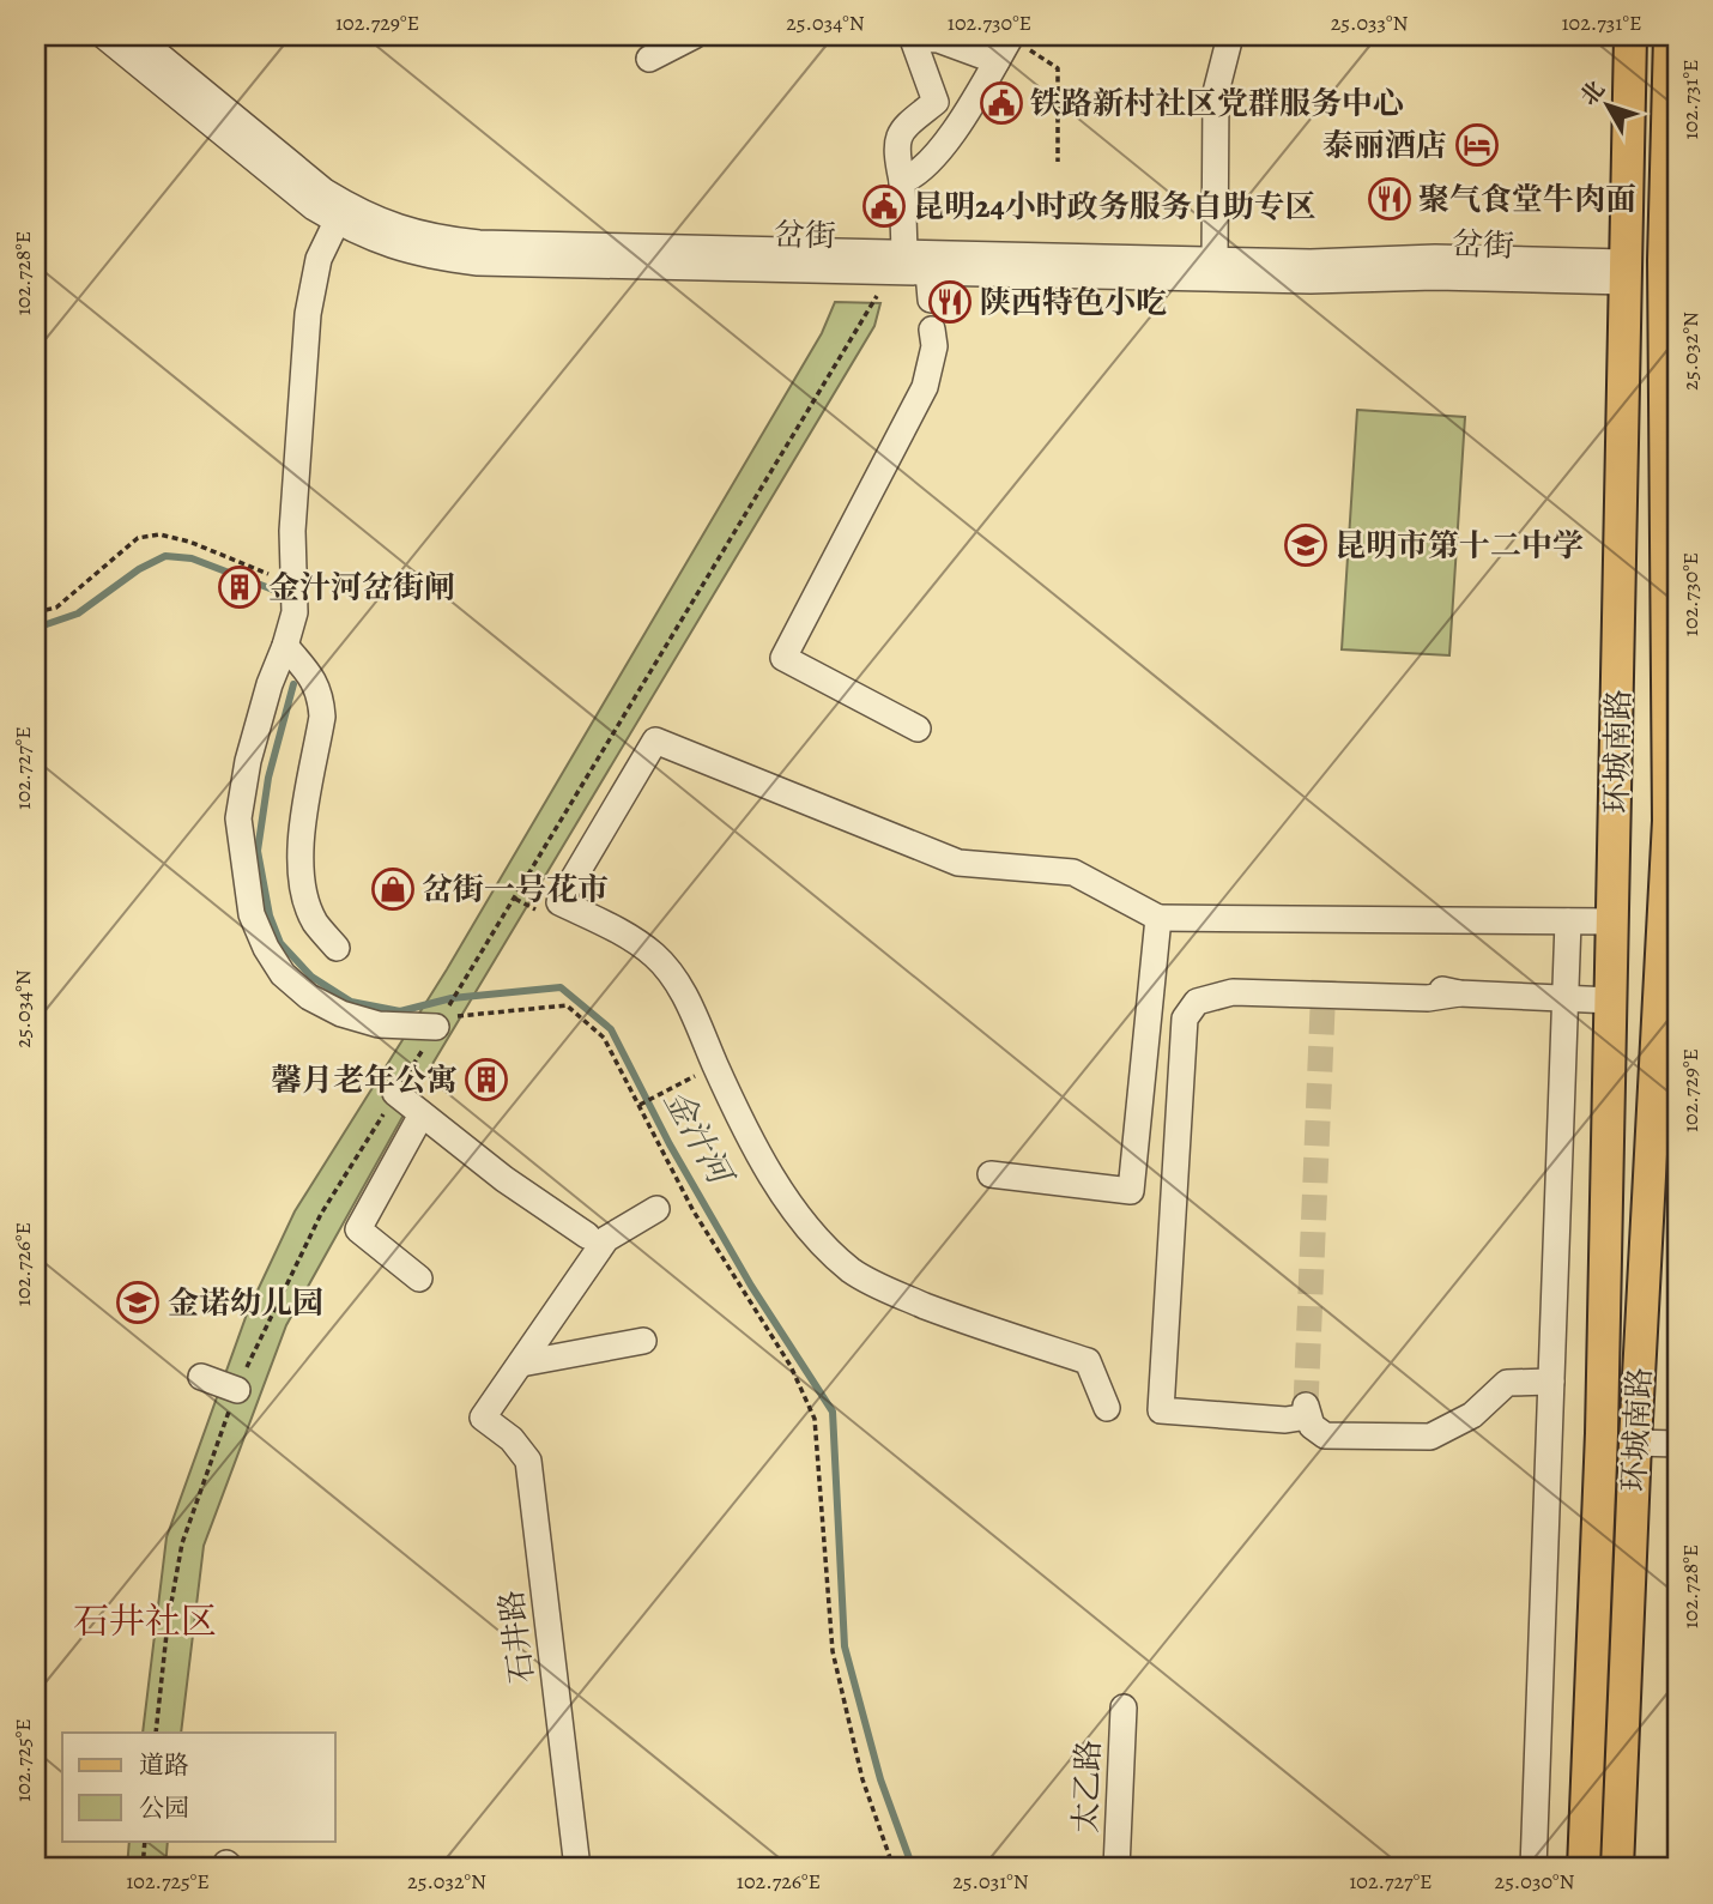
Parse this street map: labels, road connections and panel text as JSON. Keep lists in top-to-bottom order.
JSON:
{
  "streets": {
    "main road": ["环城南路"],
    "street": ["岔街", "石井路", "太乙路"]
  },
  "crossings": [
    ["岔街", "环城南路"]
  ],
  "districts": ["石井社区"],
  "water": ["金汁河"],
  "places": {
    "public building": ["铁路新村社区党群服务中心", "昆明24小时政务服务自助专区"],
    "hotel": ["泰丽酒店"],
    "restaurant": ["聚气食堂牛肉面", "陕西特色小吃"],
    "school or university": ["昆明市第十二中学", "金诺幼儿园"],
    "building": ["金汁河岔街闸", "馨月老年公寓"],
    "shop": ["岔街一号花市"]
  },
  "legend": ["道路", "公园"],
  "north": "top left",
  "coordinates": [
    "102.729°E",
    "25.034°N",
    "102.730°E",
    "25.033°N",
    "102.731°E",
    "102.728°E",
    "25.032°N",
    "102.727°E",
    "102.726°E",
    "102.725°E",
    "25.031°N",
    "25.030°N"
  ]
}
